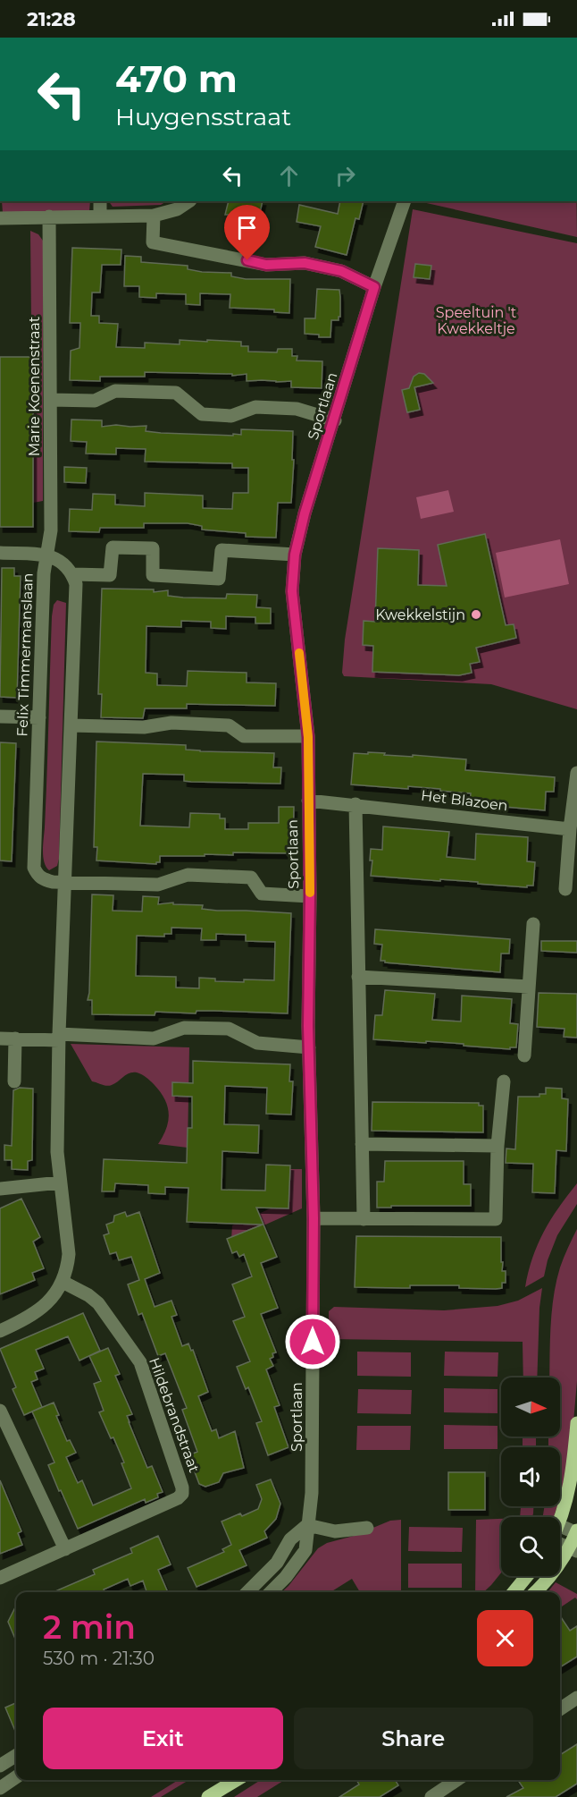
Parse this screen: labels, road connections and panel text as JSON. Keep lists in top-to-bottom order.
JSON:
{
  "streets": {
    "street": [
      "Marie Koenenstraat",
      "Sportlaan",
      "Felix Timmermanslaan",
      "Het Blazoen",
      "Hildebrandstraat"
    ]
  },
  "crossings": [
    ["Marie Koenenstraat", "Felix Timmermanslaan"],
    ["Sportlaan", "Felix Timmermanslaan"],
    ["Sportlaan", "Het Blazoen"]
  ],
  "parks": ["Speeltuin 't Kwekkeltje"],
  "places": ["Kwekkelstijn"],
  "north": "right",
  "page": {
    "status": "21:28",
    "turn": ["470 m", "Huygensstraat"],
    "heading": ["2 min", "530 m · 21:30"],
    "buttons": ["Exit", "Share"]
  }
}
